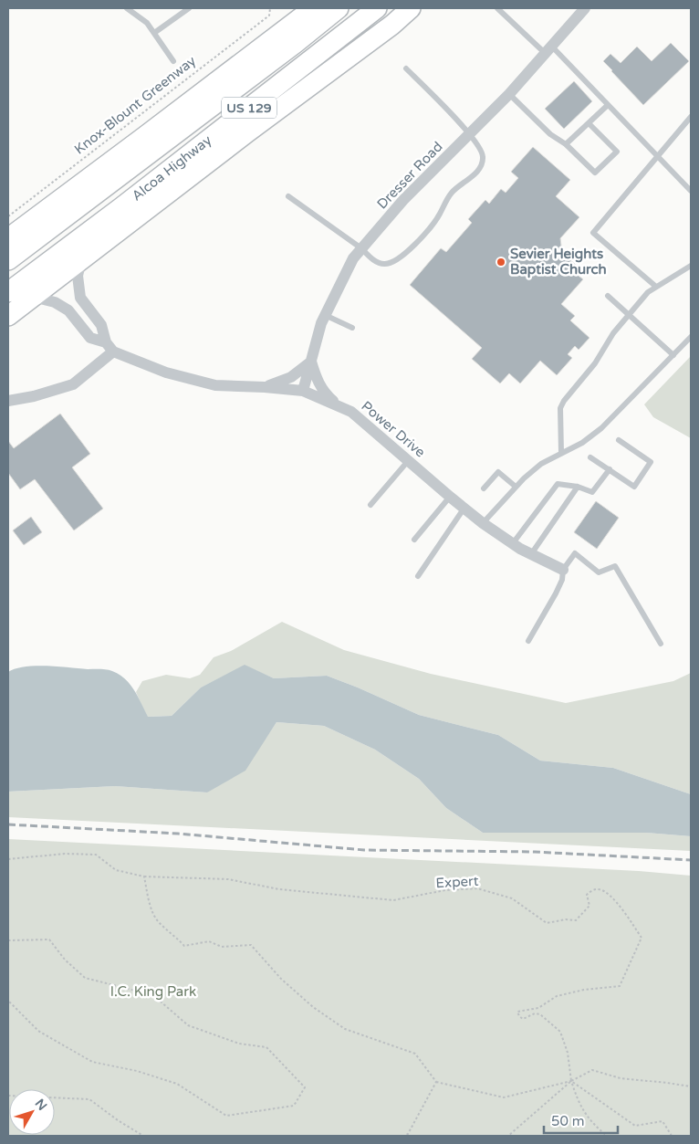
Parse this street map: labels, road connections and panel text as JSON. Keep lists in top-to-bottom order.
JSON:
{
  "streets": {
    "highway": ["US 129", "Alcoa Highway"],
    "street": ["Dresser Road", "Power Drive"],
    "path": ["Knox-Blount Greenway", "Expert"]
  },
  "crossings": [
    ["Dresser Road", "Power Drive"]
  ],
  "parks": ["I.C. King Park"],
  "places": ["Sevier Heights Baptist Church"],
  "scale_bar": "50 m",
  "north": "top right"
}
